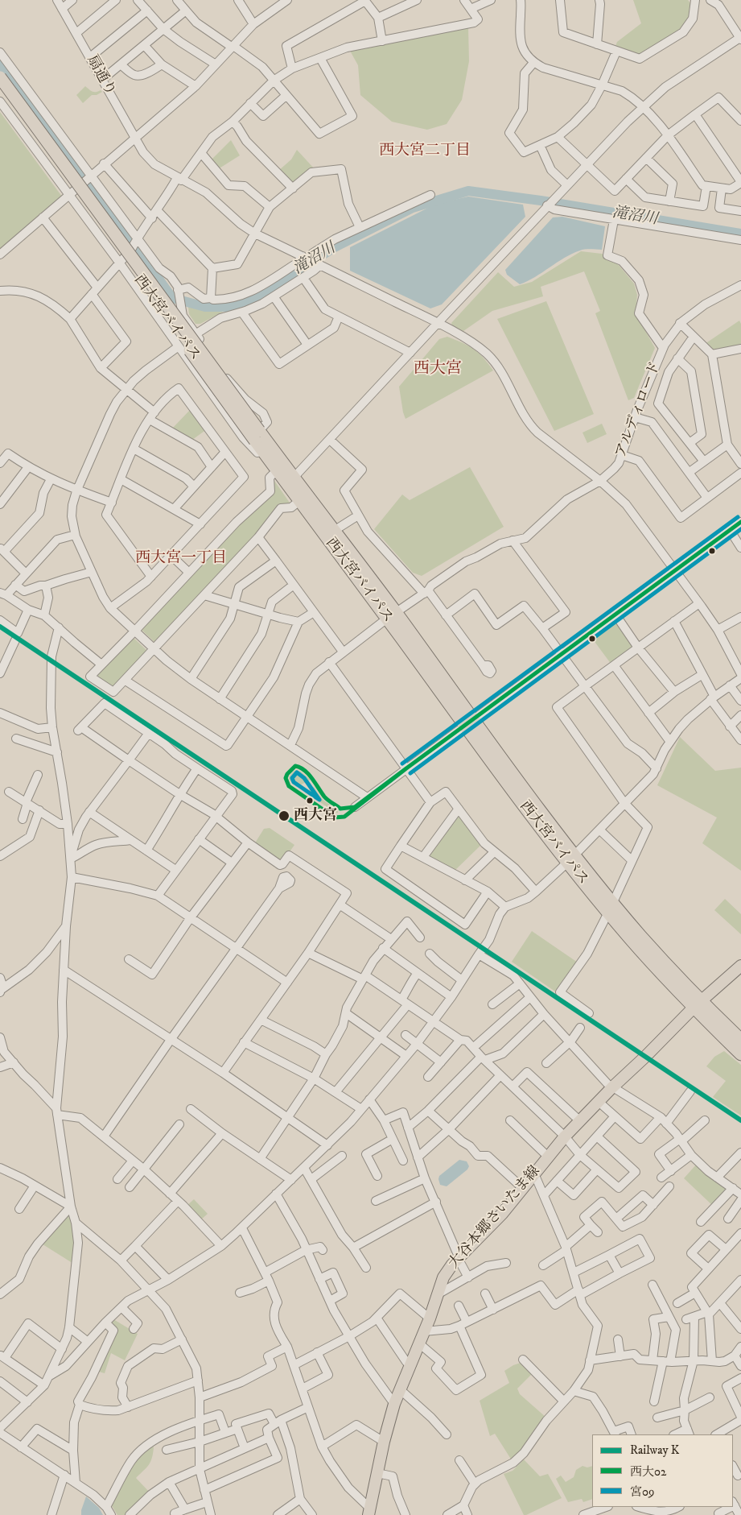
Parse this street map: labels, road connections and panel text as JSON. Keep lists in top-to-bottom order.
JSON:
{
  "streets": {
    "highway": ["西大宮バイパス"],
    "main road": ["大谷本郷さいたま線"],
    "street": ["扇通り", "アルディロード"]
  },
  "crossings": [
    ["扇通り", "アルディロード"],
    ["西大宮バイパス", "アルディロード"],
    ["西大宮バイパス", "大谷本郷さいたま線"]
  ],
  "districts": ["西大宮二丁目", "西大宮", "西大宮一丁目"],
  "water": ["滝沼川"],
  "places": ["西大宮"],
  "lines": ["transit line 宮09", "transit line 西大02", "rail line K"],
  "legend": ["Railway K", "西大02", "宮09"]
}
